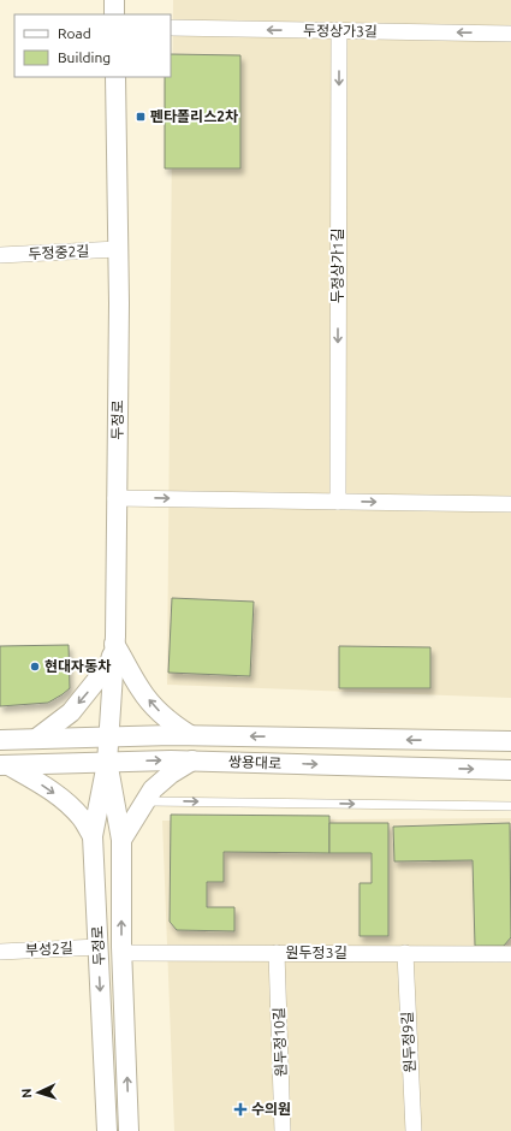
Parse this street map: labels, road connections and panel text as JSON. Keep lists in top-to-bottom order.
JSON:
{
  "streets": {
    "street": [
      "두정상가3길",
      "두정중2길",
      "두정상가1길",
      "두정로",
      "쌍용대로",
      "부성2길",
      "원두정3길",
      "원두정10길",
      "원두정9길"
    ]
  },
  "crossings": [
    ["두정상가3길", "두정상가1길"],
    ["두정중2길", "두정로"],
    ["두정로", "쌍용대로"],
    ["두정로", "부성2길"],
    ["두정로", "원두정3길"],
    ["원두정3길", "원두정10길"],
    ["원두정3길", "원두정9길"]
  ],
  "one_way": ["두정상가3길", "두정상가1길"],
  "places": {
    "transit": ["펜타폴리스2차"],
    "other": ["현대자동차"],
    "health": ["수의원"]
  },
  "legend": ["Road", "Building"],
  "north": "left"
}
